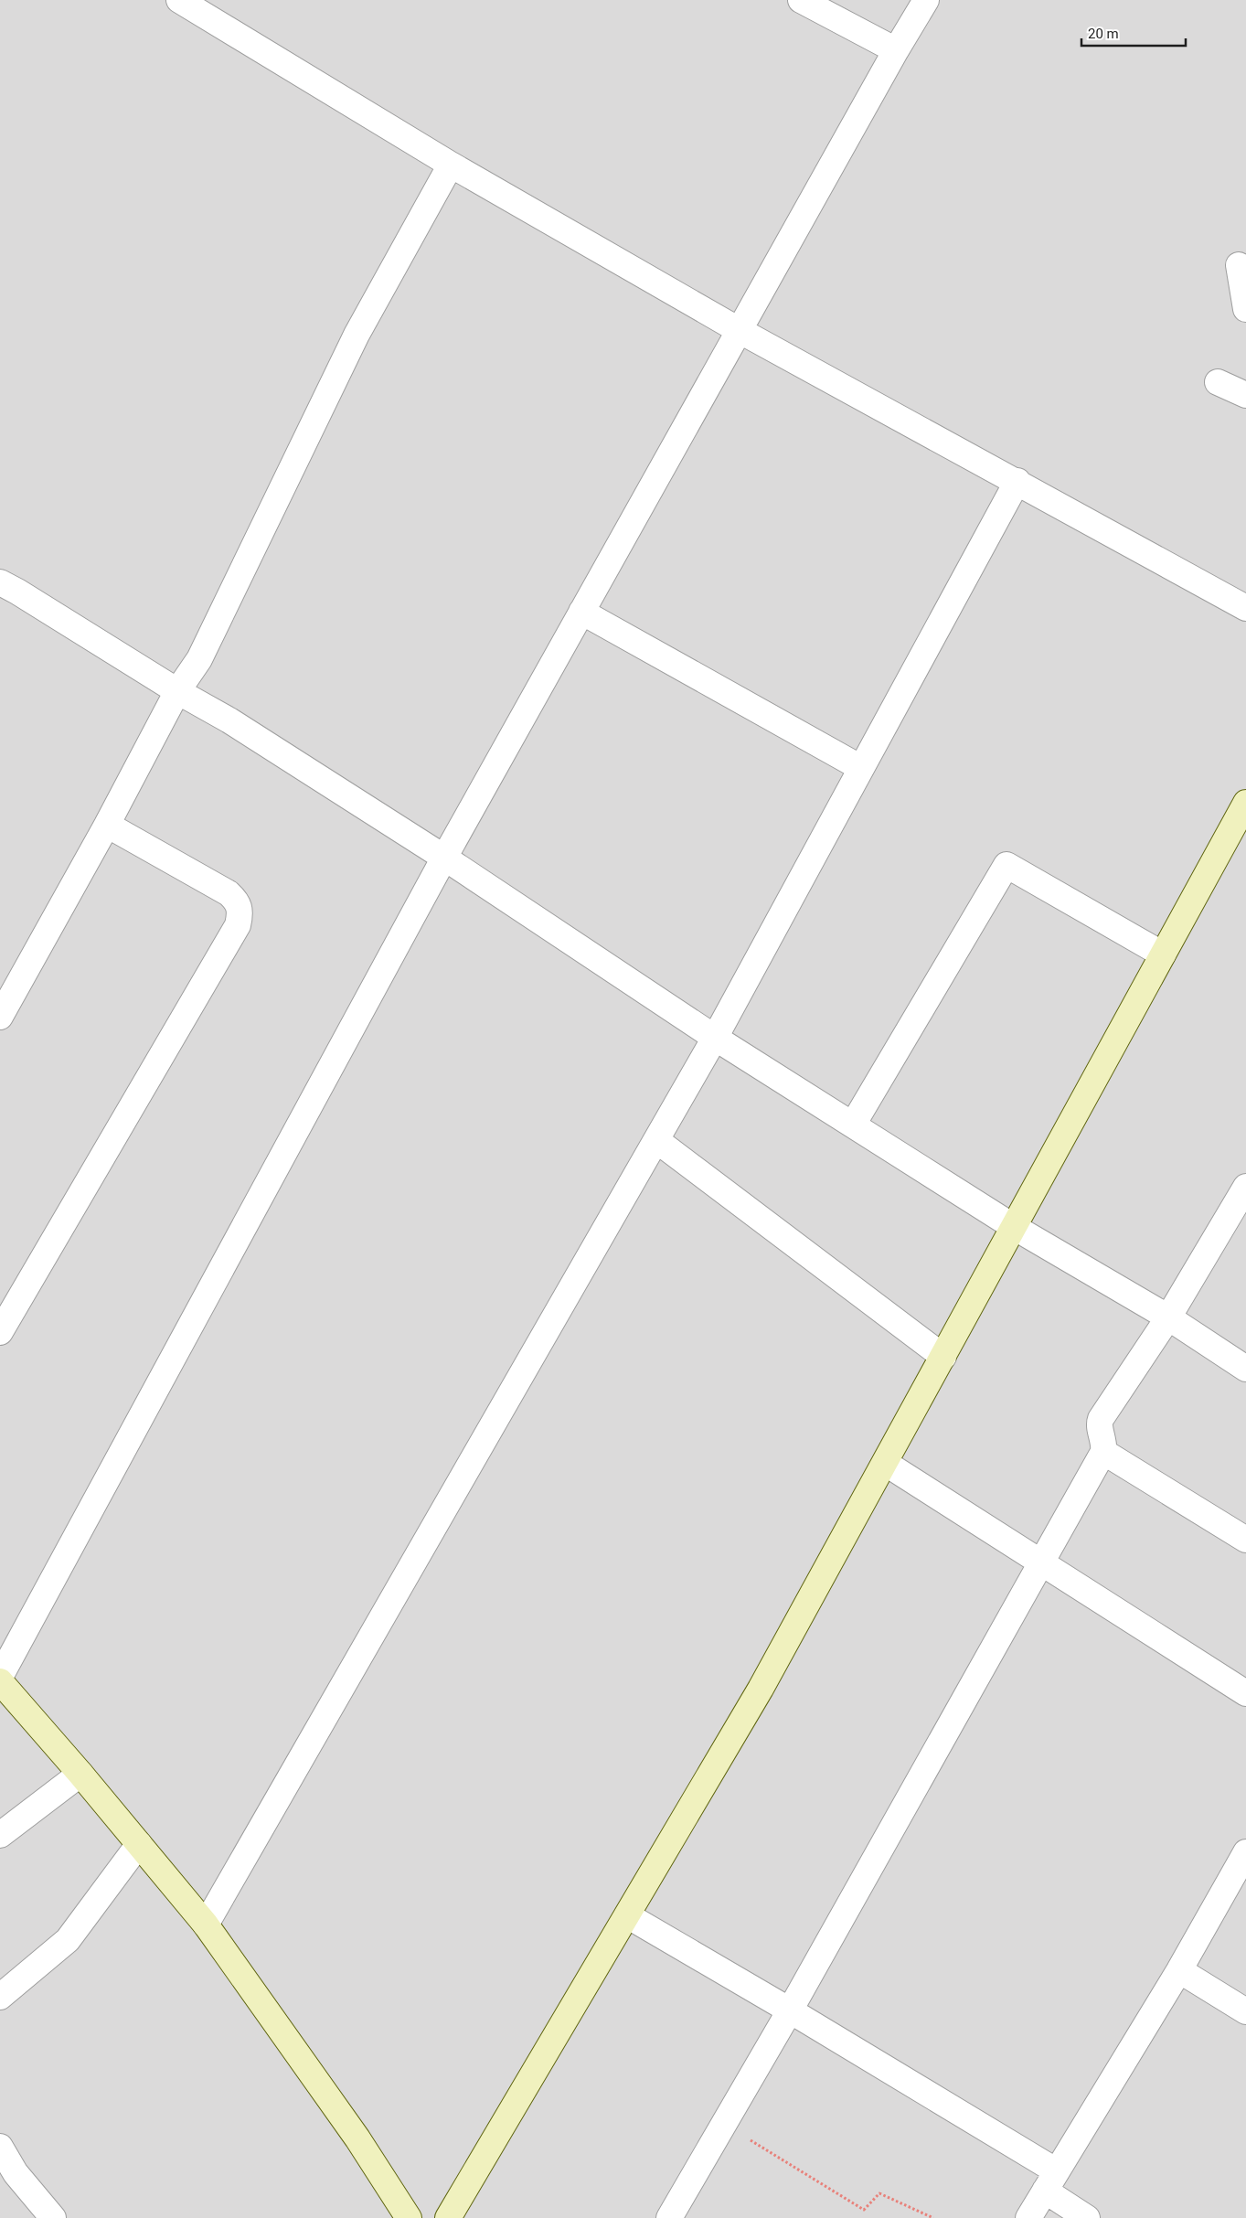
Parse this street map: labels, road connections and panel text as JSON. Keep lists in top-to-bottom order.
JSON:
{
  "scale_bar": "20 m"
}
